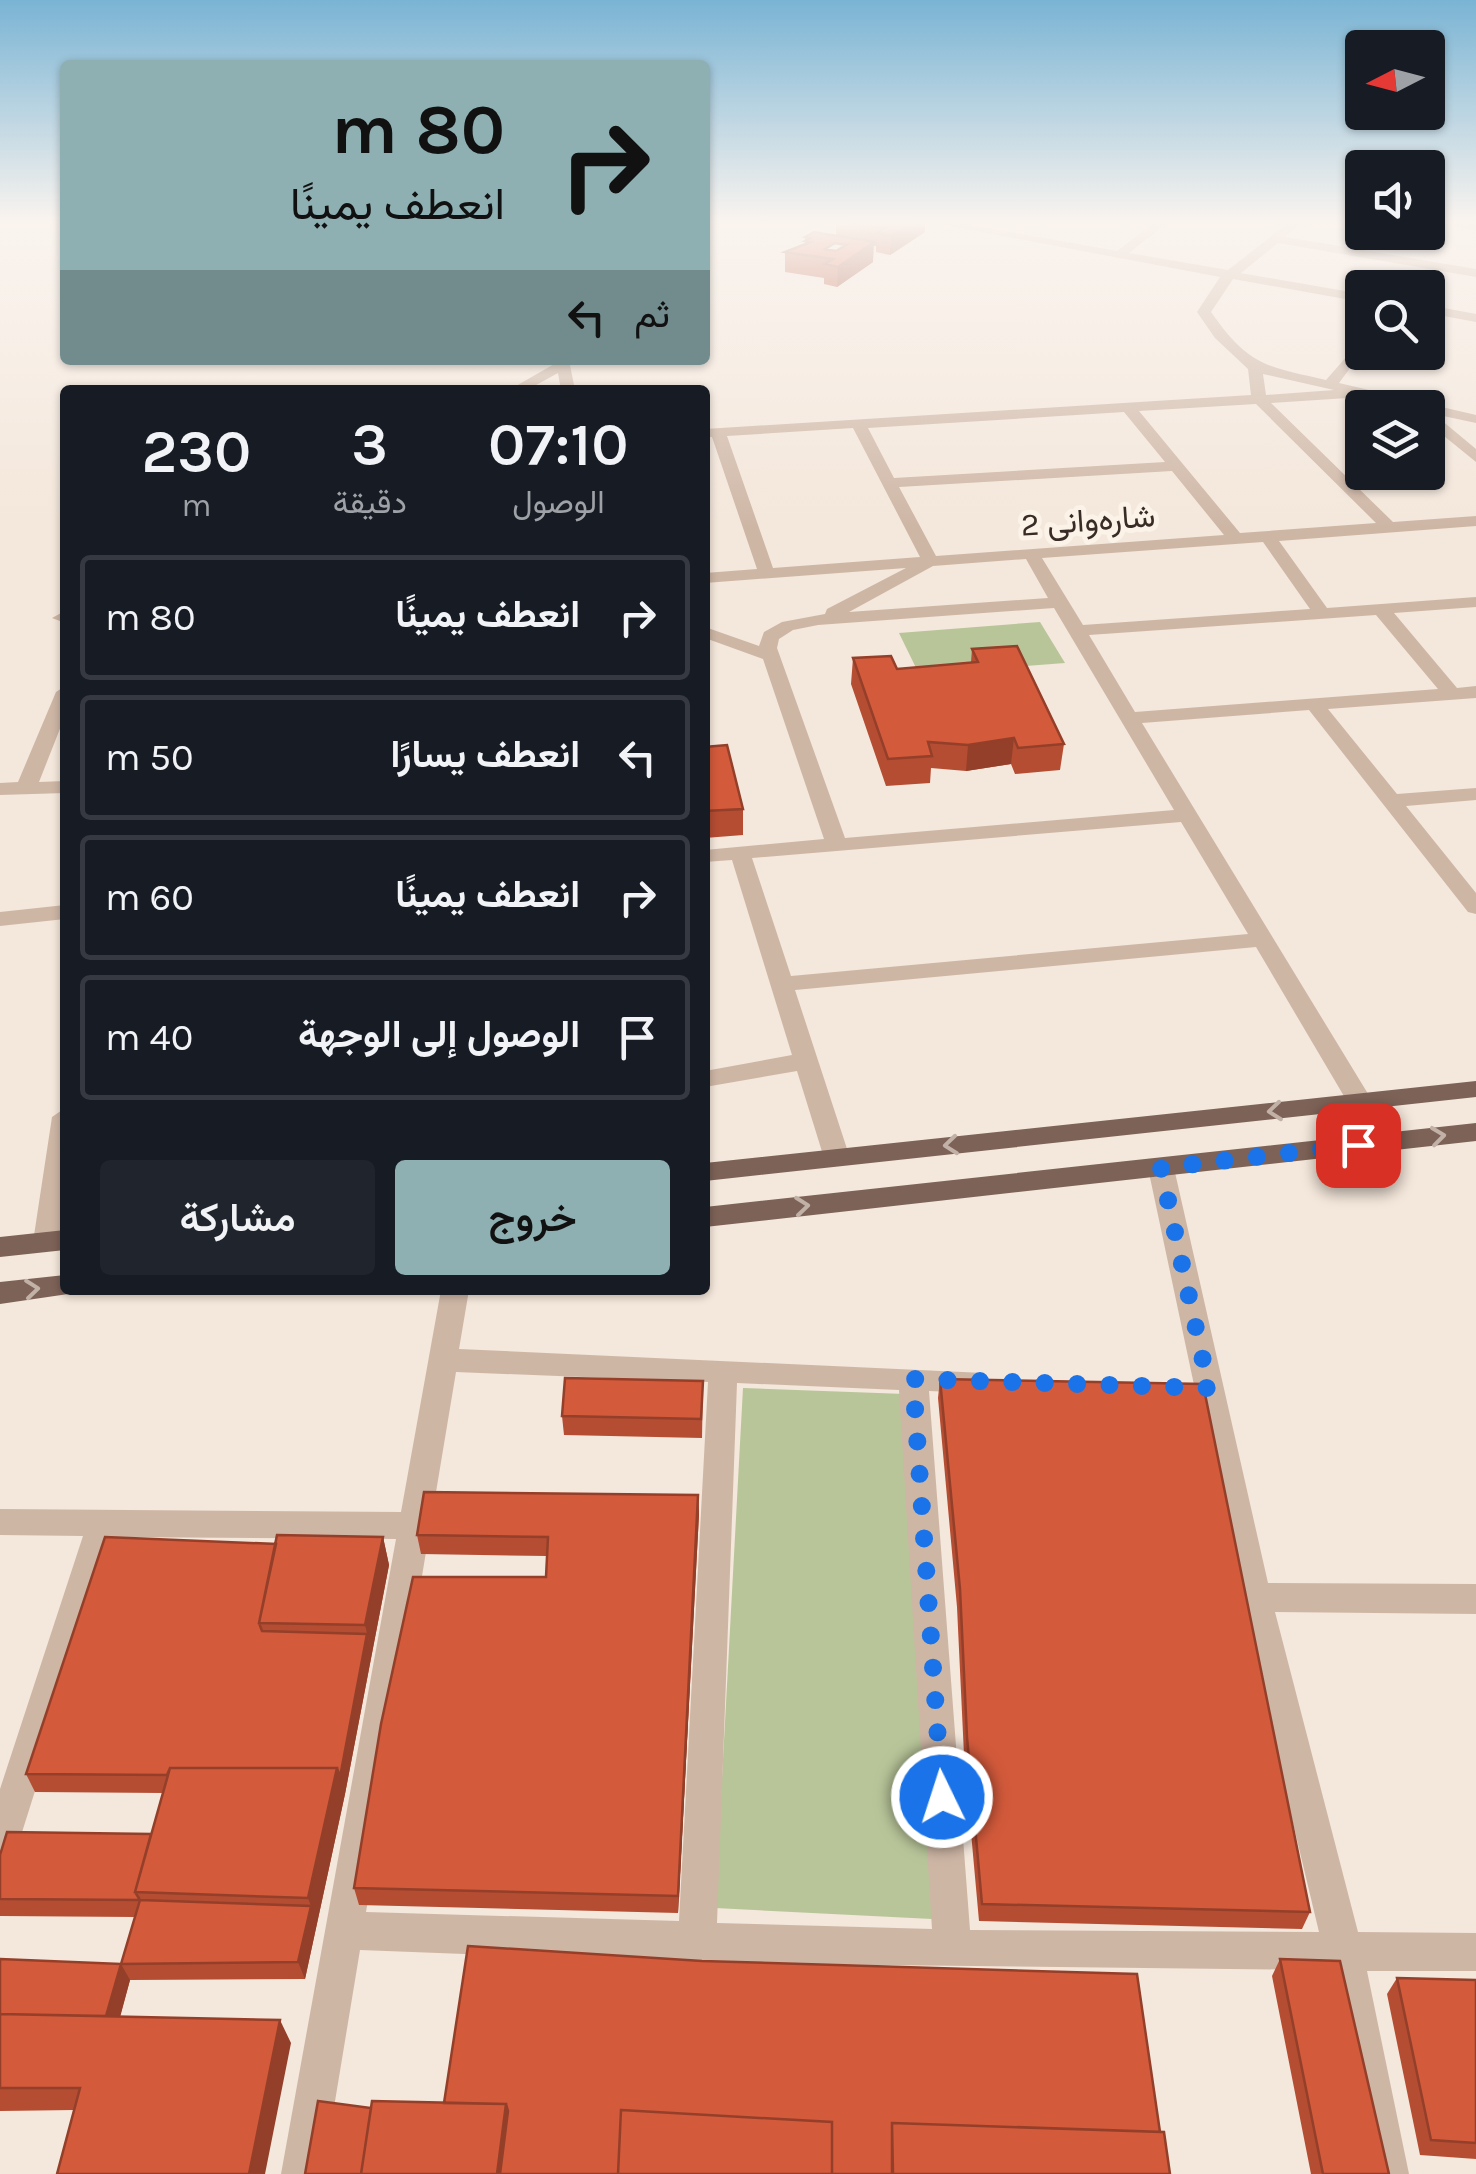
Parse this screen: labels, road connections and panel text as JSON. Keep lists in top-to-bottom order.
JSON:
{
  "streets": {
    "street": ["شارەوانی 2"]
  },
  "north": "left",
  "page": {
    "turn": ["80 m", "انعطف يمينًا"],
    "then": "ثم",
    "eta": [
      "07:10",
      "الوصول",
      "3",
      "دقيقة",
      "230",
      "m"
    ],
    "list": [
      {
        "name": "انعطف يمينًا",
        "value": "80 m"
      },
      {
        "name": "انعطف يسارًا",
        "value": "50 m"
      },
      {
        "name": "انعطف يمينًا",
        "value": "60 m"
      },
      {
        "name": "الوصول إلى الوجهة",
        "value": "40 m"
      }
    ],
    "buttons": ["خروج", "مشاركة"]
  }
}
